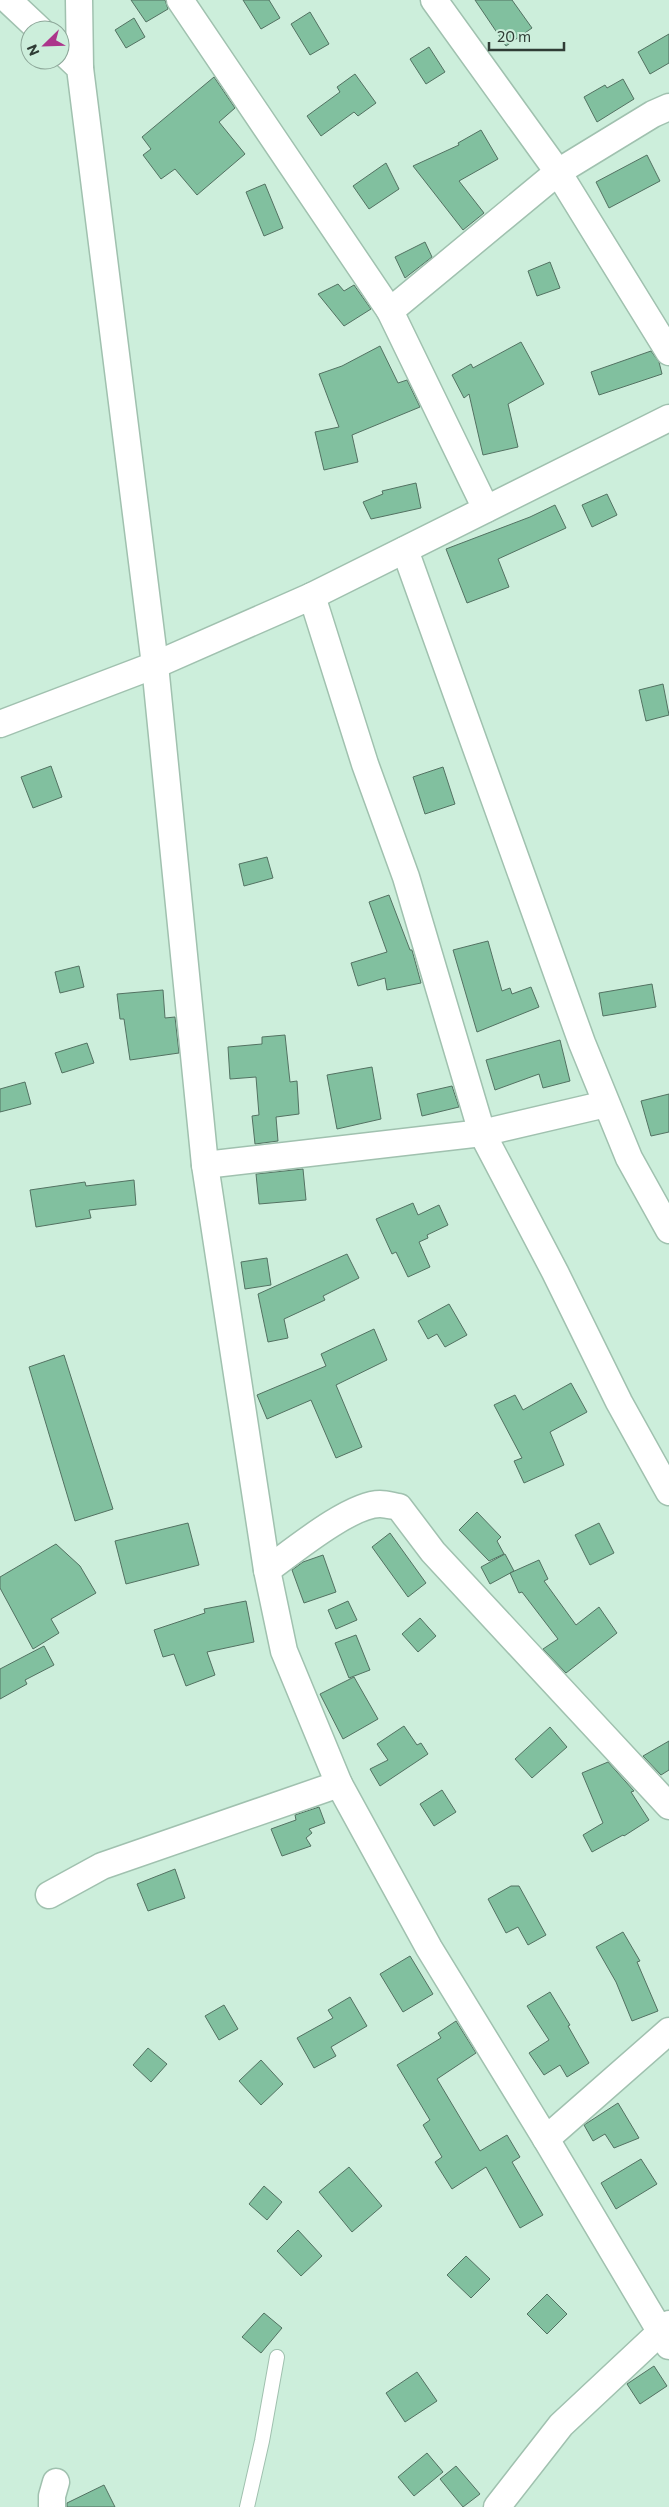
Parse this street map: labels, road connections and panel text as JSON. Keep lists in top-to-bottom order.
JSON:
{
  "scale_bar": "20 m",
  "north": "bottom left"
}
